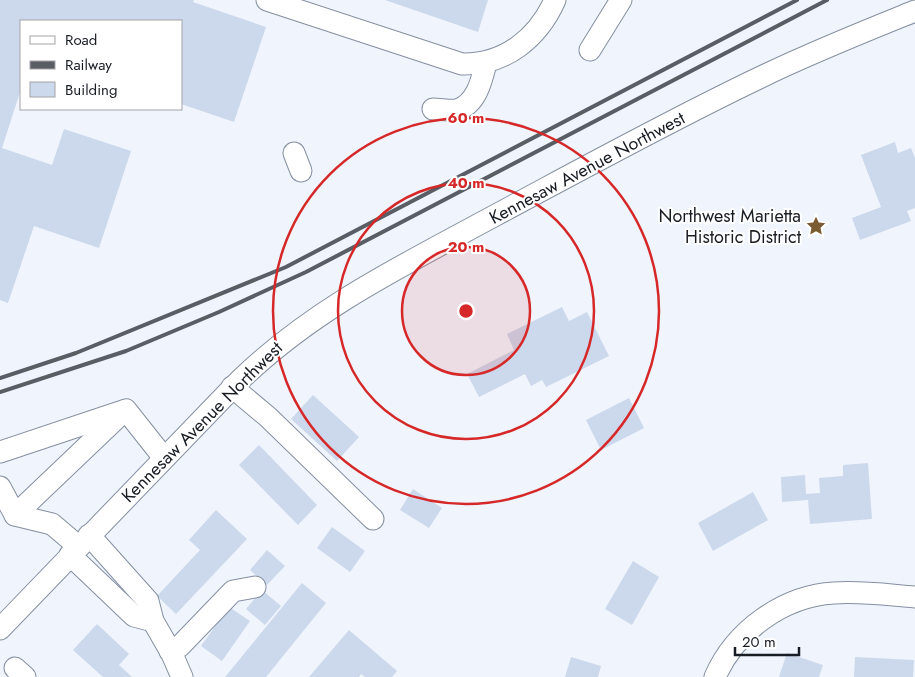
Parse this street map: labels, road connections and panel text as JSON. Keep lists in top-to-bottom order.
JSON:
{
  "streets": {
    "street": ["Kennesaw Avenue Northwest"]
  },
  "places": {
    "place": ["Northwest Marietta Historic District"]
  },
  "legend": ["Road", "Railway", "Building"],
  "scale_bar": "20 m",
  "rings": ["60 m", "40 m", "20 m"]
}
